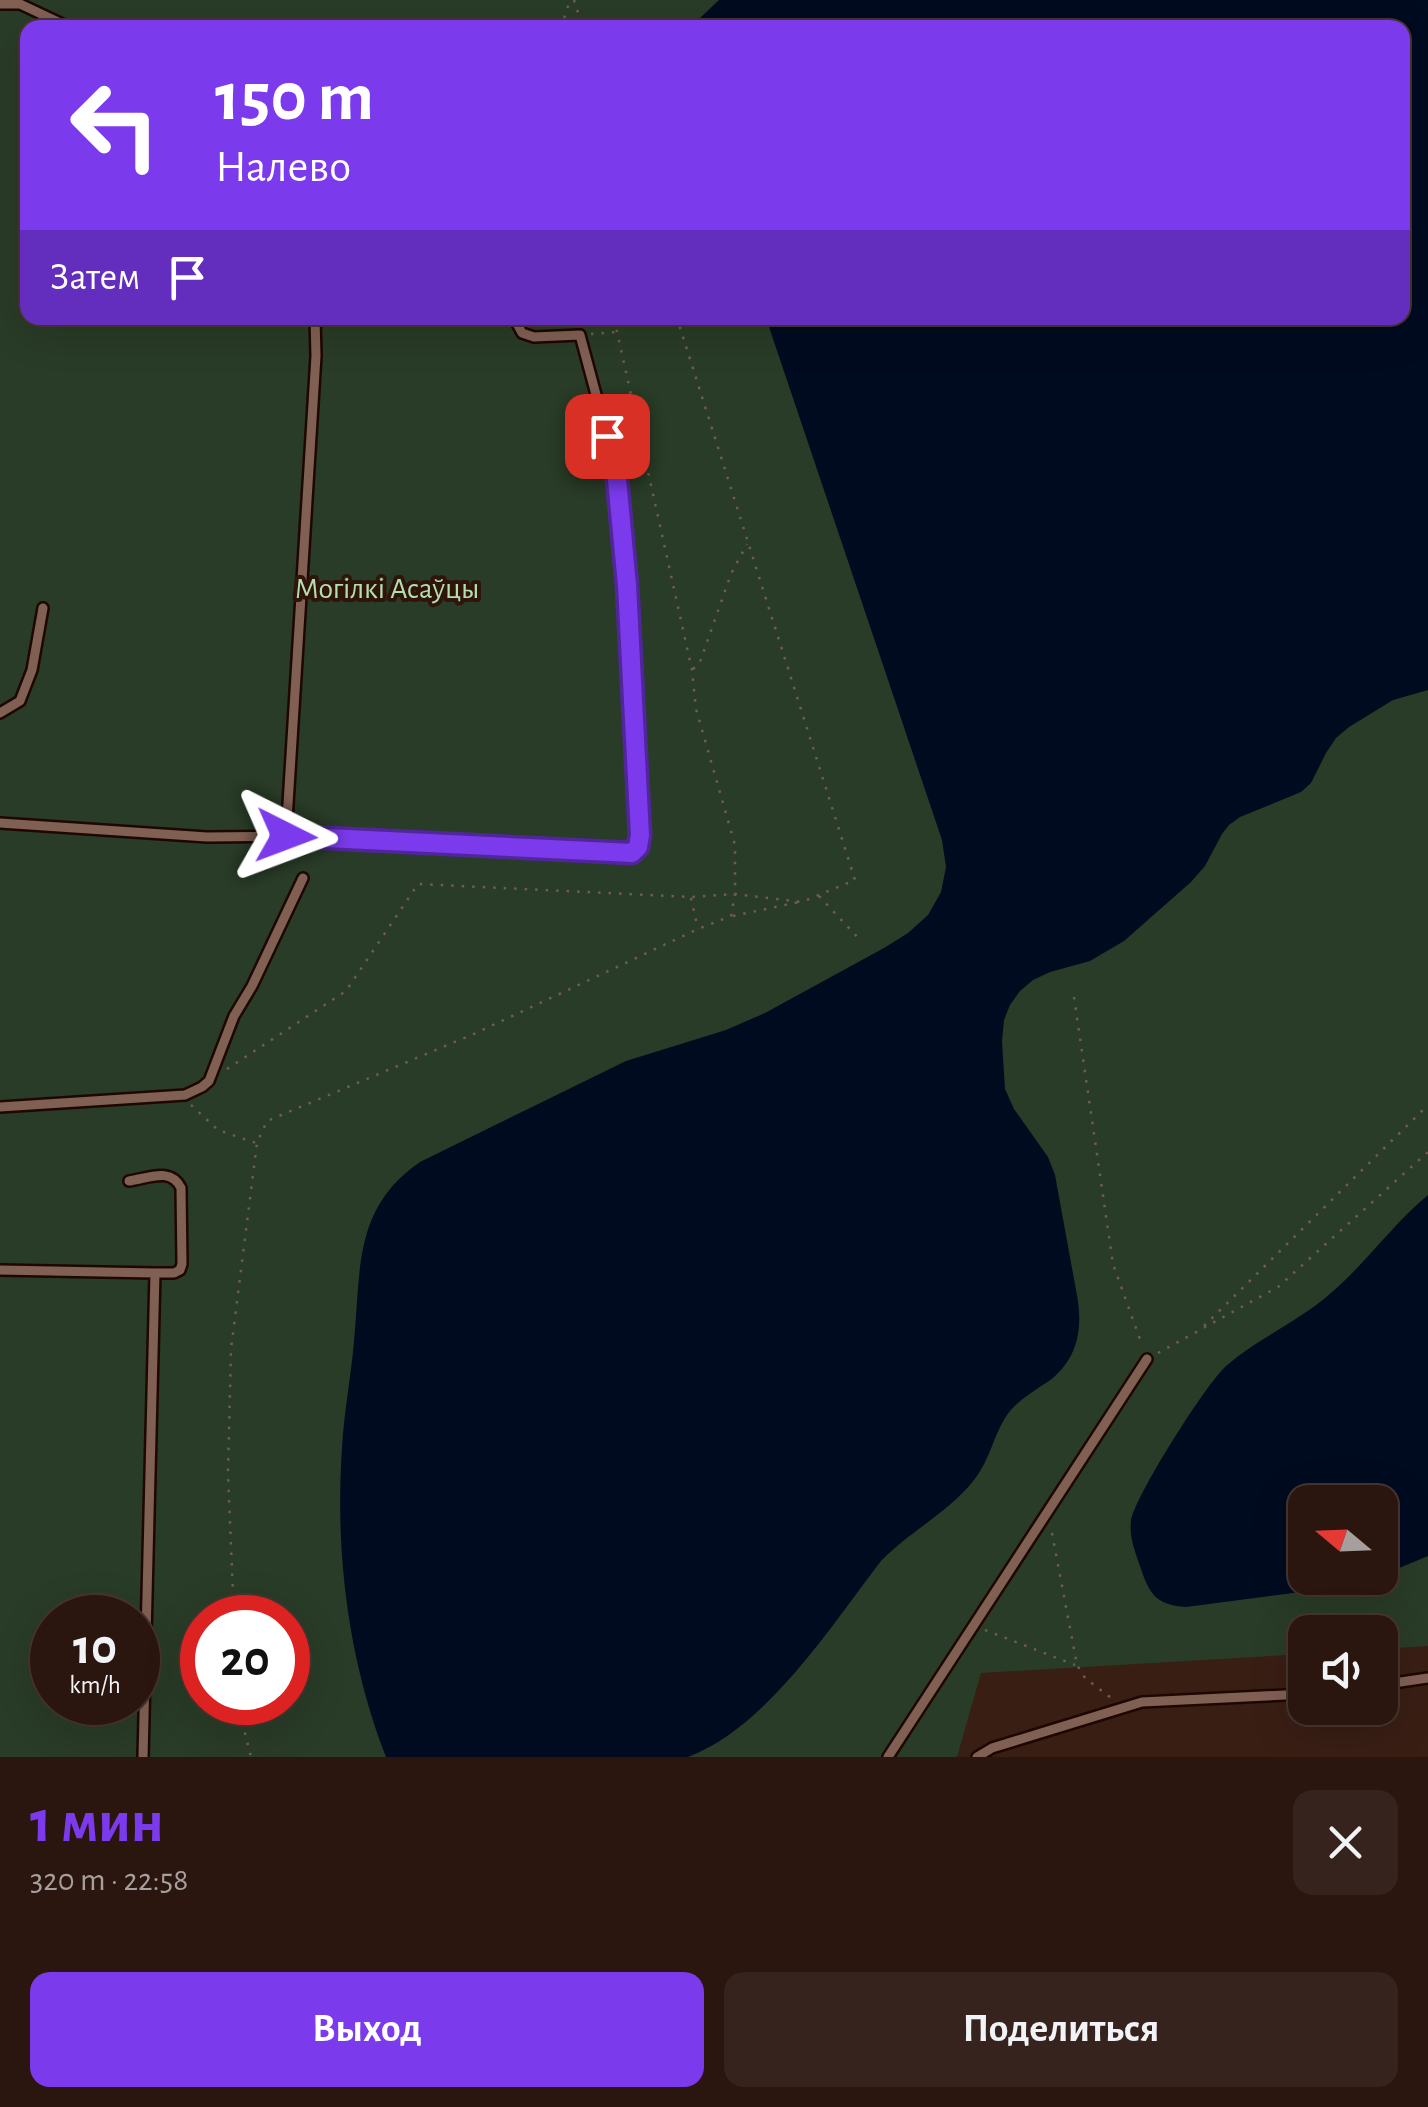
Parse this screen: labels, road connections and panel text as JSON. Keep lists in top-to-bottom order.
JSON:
{
  "parks": ["Могілкі Асаўцы"],
  "north": "left",
  "page": {
    "turn": ["150 m", "Налево"],
    "then": "Затем",
    "speed": "10 km/h",
    "limit": "20",
    "heading": ["1 мин", "320 m · 22:58"],
    "buttons": ["Выход", "Поделиться"]
  }
}
